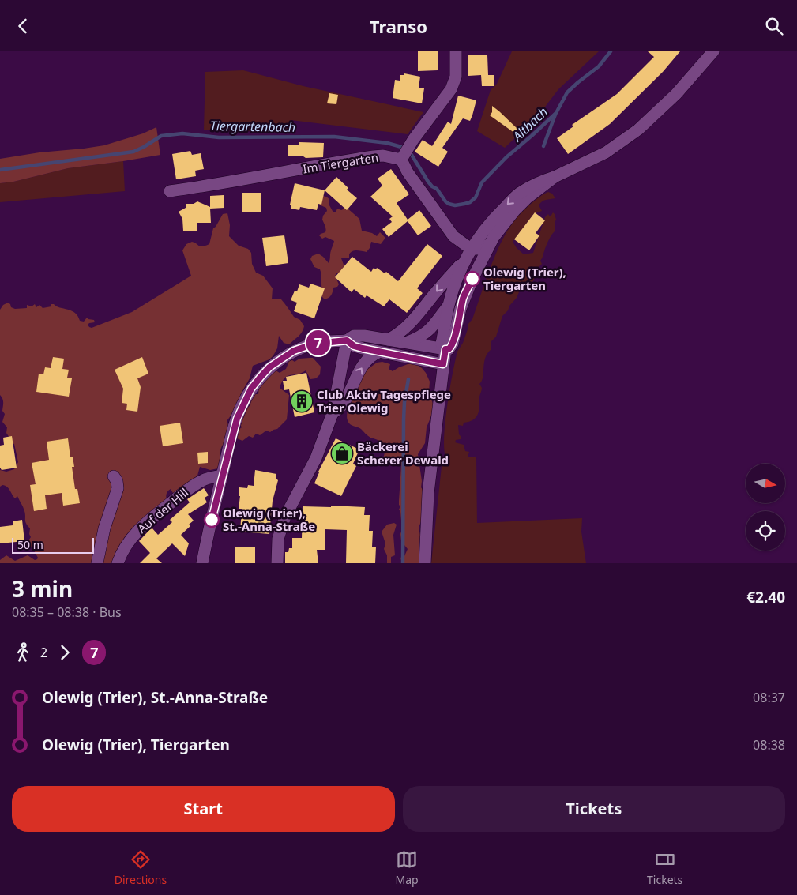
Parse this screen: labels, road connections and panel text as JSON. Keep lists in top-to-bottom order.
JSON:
{
  "streets": {
    "street": ["Im Tiergarten", "Auf der Hill"]
  },
  "water": ["Altbach", "Tiergartenbach"],
  "places": {
    "other": ["Olewig (Trier), Tiergarten", "Olewig (Trier), St.-Anna-Straße"],
    "building": ["Club Aktiv Tagespflege Trier Olewig"],
    "shop": ["Bäckerei Scherer Dewald"]
  },
  "lines": ["bus line 7"],
  "scale_bar": "50 m",
  "north": "right",
  "page": {
    "header": "Transo",
    "on_map": "7",
    "scale": "50 m",
    "heading": ["3 min", "08:35 – 08:38 · Bus", "€2.40"],
    "legs": ["2", "7"],
    "list": [
      {
        "name": "Olewig (Trier), St.-Anna-Straße",
        "value": "08:37"
      },
      {
        "name": "Olewig (Trier), Tiergarten",
        "value": "08:38"
      }
    ],
    "buttons": ["Start", "Tickets"],
    "tabs": ["Directions", "Map", "Tickets"]
  }
}
